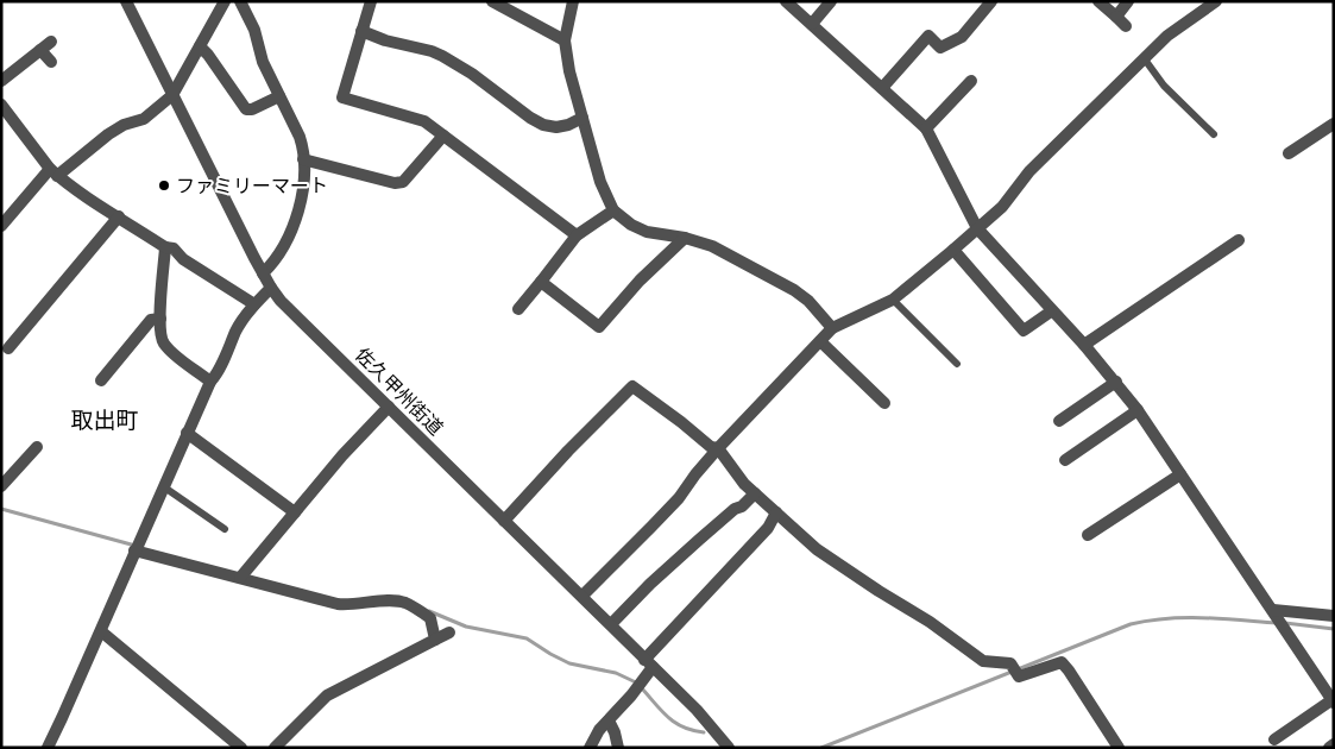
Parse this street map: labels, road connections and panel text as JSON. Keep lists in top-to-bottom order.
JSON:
{
  "streets": {
    "street": ["佐久甲州街道"]
  },
  "districts": ["取出町"],
  "places": ["ファミリーマート"]
}
